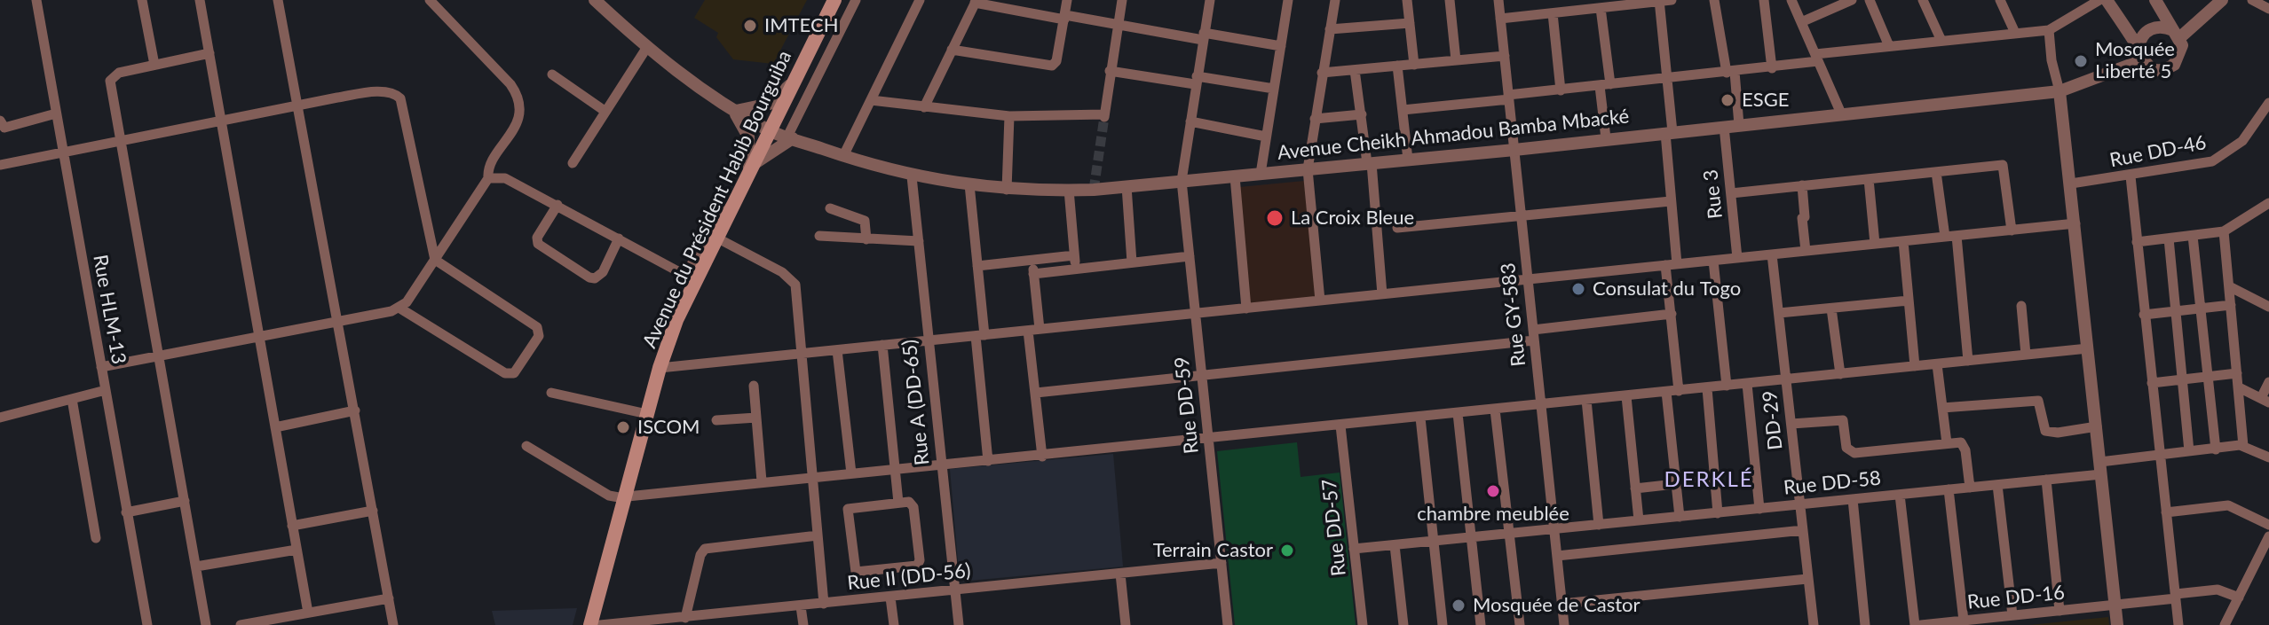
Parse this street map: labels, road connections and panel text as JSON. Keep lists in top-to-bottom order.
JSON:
{
  "streets": {
    "main road": ["Avenue du Président Habib Bourguiba"],
    "street": [
      "Avenue Cheikh Ahmadou Bamba Mbacké",
      "Rue DD-46",
      "Rue 3",
      "Rue HLM-13",
      "Rue GY-583",
      "Rue A (DD-65)",
      "Rue DD-59",
      "DD-29",
      "Rue DD-58",
      "Rue DD-57",
      "Rue II (DD-56)",
      "Rue DD-16"
    ]
  },
  "crossings": [
    ["Avenue Cheikh Ahmadou Bamba Mbacké", "Rue 3"],
    ["Avenue Cheikh Ahmadou Bamba Mbacké", "Avenue du Président Habib Bourguiba"],
    ["Avenue Cheikh Ahmadou Bamba Mbacké", "Rue GY-583"],
    ["Avenue Cheikh Ahmadou Bamba Mbacké", "Rue A (DD-65)"],
    ["Avenue Cheikh Ahmadou Bamba Mbacké", "Rue DD-59"],
    ["Rue GY-583", "Rue DD-58"],
    ["Rue A (DD-65)", "Rue II (DD-56)"],
    ["Rue DD-59", "Rue II (DD-56)"],
    ["DD-29", "Rue DD-58"],
    ["Rue DD-58", "Rue DD-57"]
  ],
  "districts": ["DERKLÉ"],
  "places": [
    "IMTECH",
    "Mosquée Liberté 5",
    "ESGE",
    "La Croix Bleue",
    "Consulat du Togo",
    "ISCOM",
    "chambre meublée",
    "Terrain Castor",
    "Mosquée de Castor"
  ]
}
